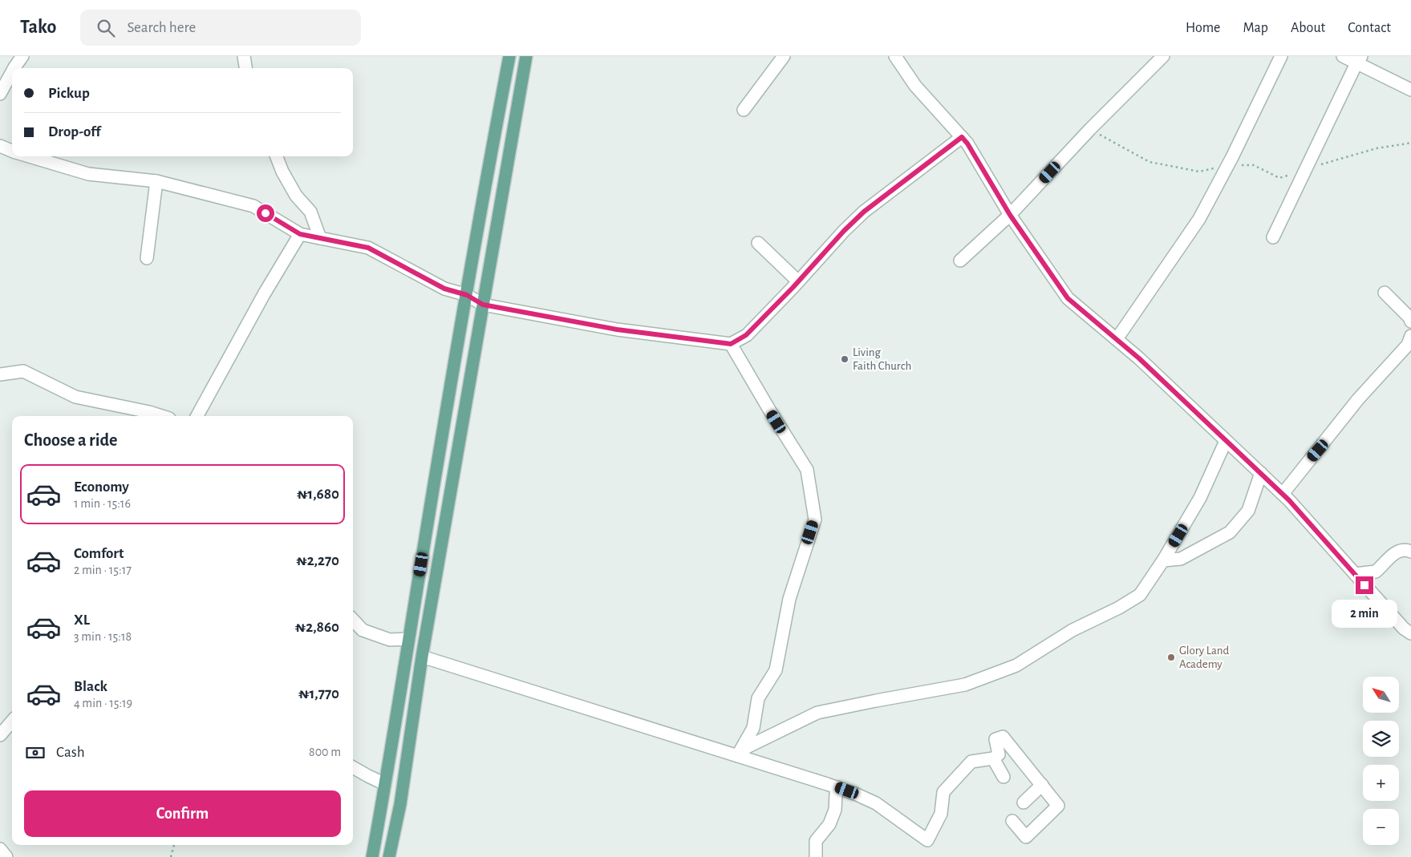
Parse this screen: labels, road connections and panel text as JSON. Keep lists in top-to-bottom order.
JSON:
{
  "places": ["Living Faith Church", "Glory Land Academy"],
  "north": "top left",
  "page": {
    "header": "Tako",
    "search": "Search here",
    "nav": [
      "Home",
      "Map",
      "About",
      "Contact"
    ],
    "banner": ["Pickup", "Drop-off"],
    "heading": "Choose a ride",
    "list": [
      {
        "name": "Economy",
        "note": "1 min · 15:16",
        "value": "₦1,680"
      },
      {
        "name": "Comfort",
        "note": "2 min · 15:17",
        "value": "₦2,270"
      },
      {
        "name": "XL",
        "note": "3 min · 15:18",
        "value": "₦2,860"
      },
      {
        "name": "Black",
        "note": "4 min · 15:19",
        "value": "₦1,770"
      }
    ],
    "bubble": "2 min",
    "map_buttons": ["+", "−"],
    "pay": ["Cash", "800 m"],
    "buttons": "Confirm"
  }
}
